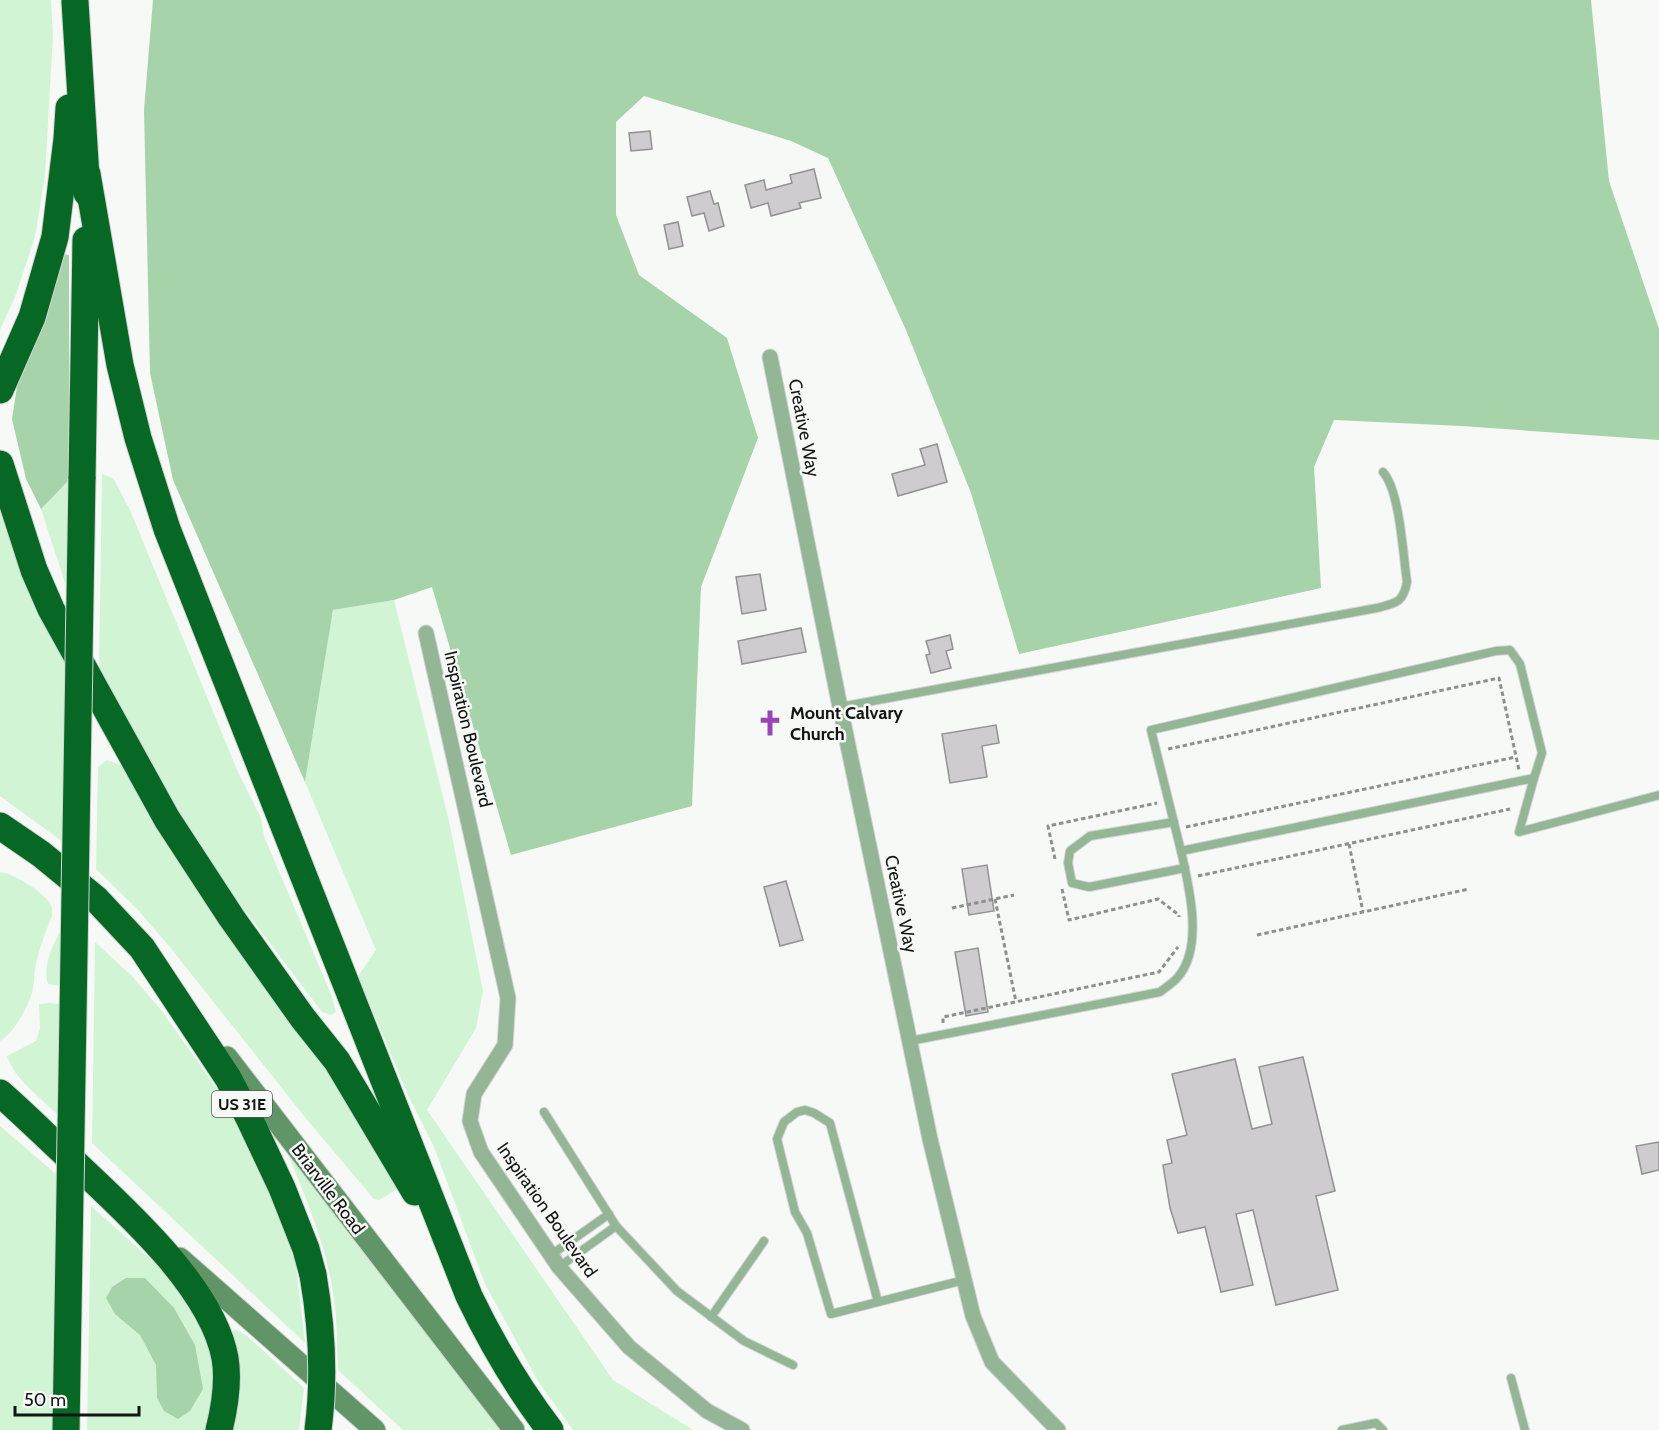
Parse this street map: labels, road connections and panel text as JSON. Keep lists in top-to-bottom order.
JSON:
{
  "streets": {
    "highway": ["US 31E"],
    "main road": ["Briarville Road"],
    "street": ["Creative Way", "Inspiration Boulevard"]
  },
  "crossings": [
    ["US 31E", "Briarville Road"]
  ],
  "places": {
    "church": ["Mount Calvary Church"]
  },
  "scale_bar": "50 m"
}
